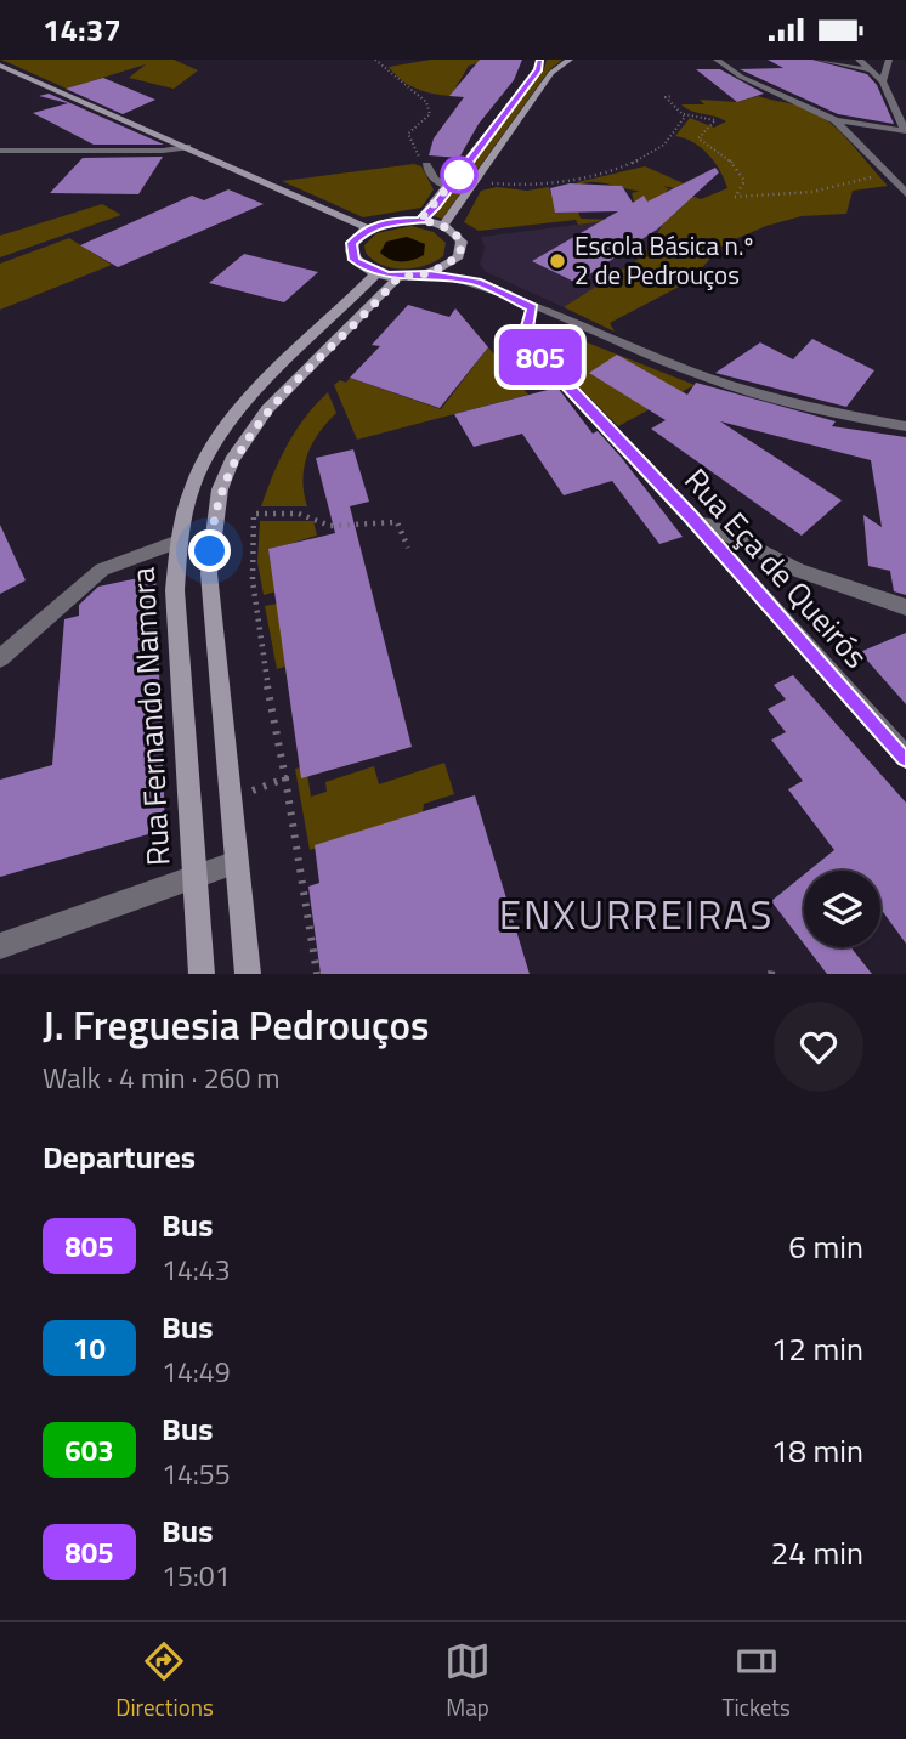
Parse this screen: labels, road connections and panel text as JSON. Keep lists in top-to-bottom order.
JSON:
{
  "streets": {
    "main road": ["Rua Fernando Namora"],
    "street": ["Rua Eça de Queirós"]
  },
  "districts": ["ENXURREIRAS"],
  "places": ["Escola Básica n.º 2 de Pedrouços"],
  "lines": ["bus line 805"],
  "page": {
    "status": "14:37",
    "on_map": "805",
    "heading": [
      ["J. Freguesia Pedrouços", "Walk · 4 min · 260 m"],
      "Departures"
    ],
    "list": [
      {
        "mark": "805",
        "name": "Bus",
        "note": "14:43",
        "value": "6 min"
      },
      {
        "mark": "10",
        "name": "Bus",
        "note": "14:49",
        "value": "12 min"
      },
      {
        "mark": "603",
        "name": "Bus",
        "note": "14:55",
        "value": "18 min"
      },
      {
        "mark": "805",
        "name": "Bus",
        "note": "15:01",
        "value": "24 min"
      }
    ],
    "tabs": ["Directions", "Map", "Tickets"]
  }
}
